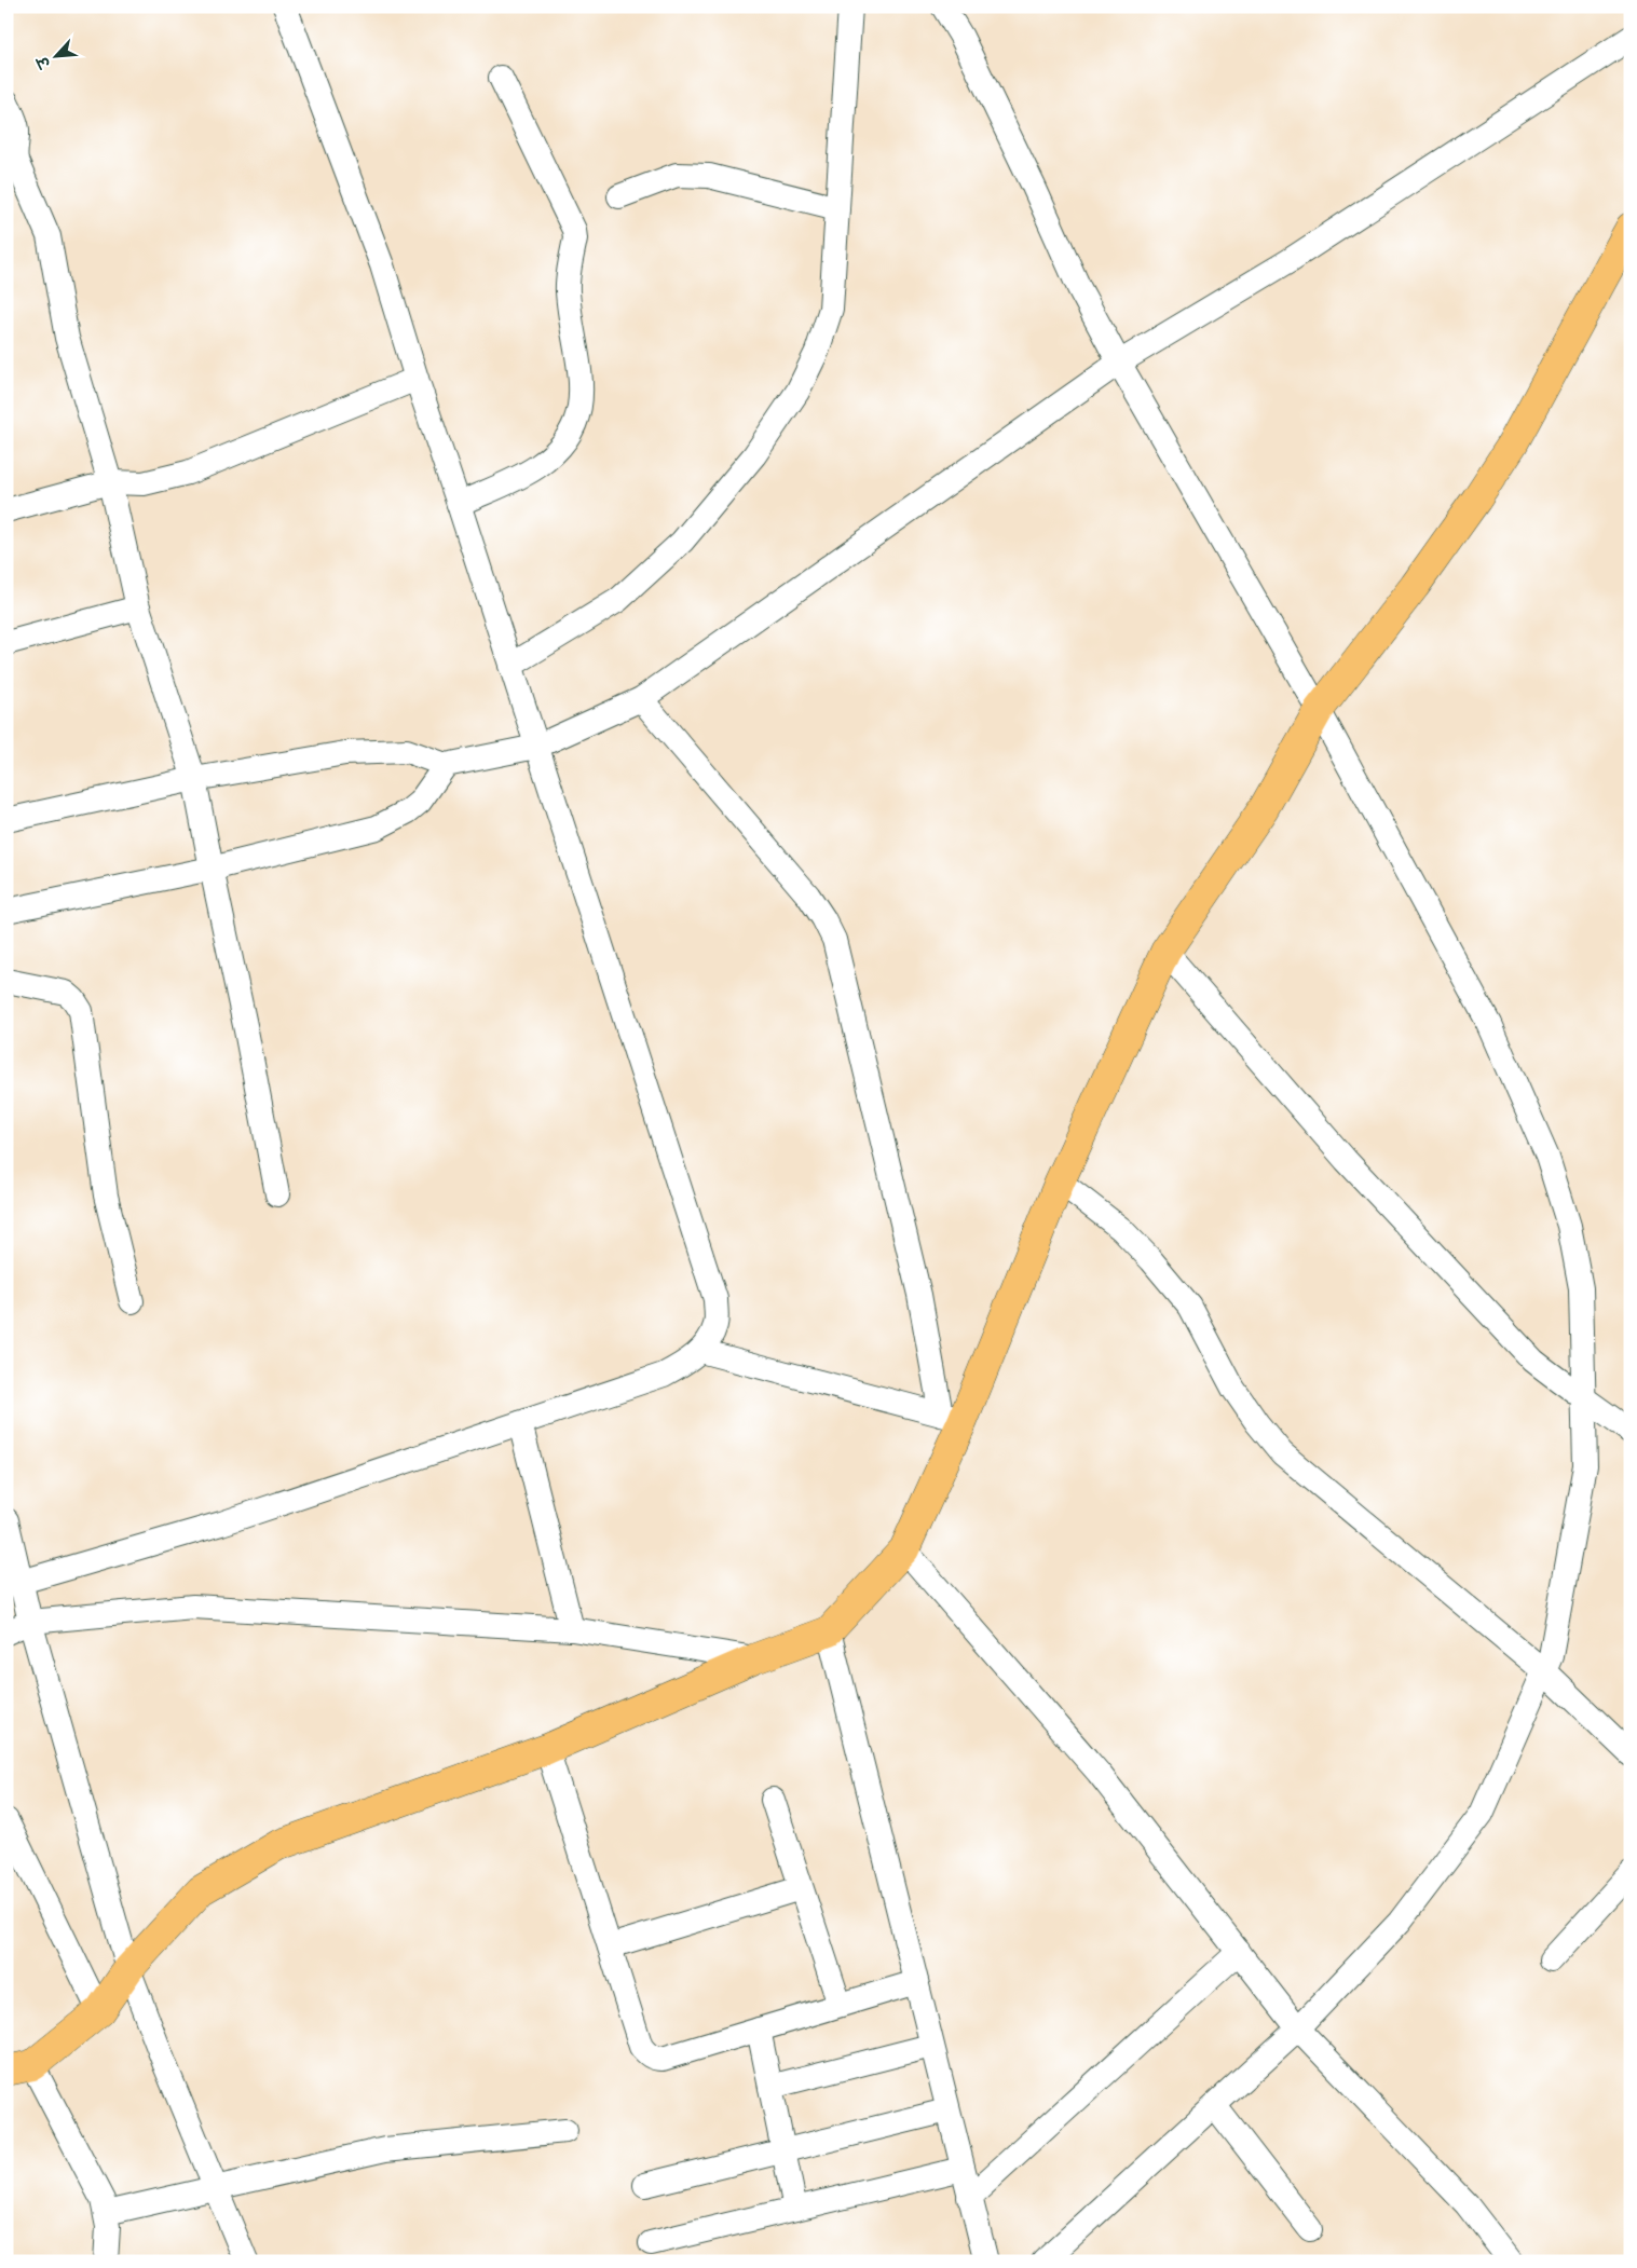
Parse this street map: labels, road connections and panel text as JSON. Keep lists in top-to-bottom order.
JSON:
{
  "north": "bottom left"
}
